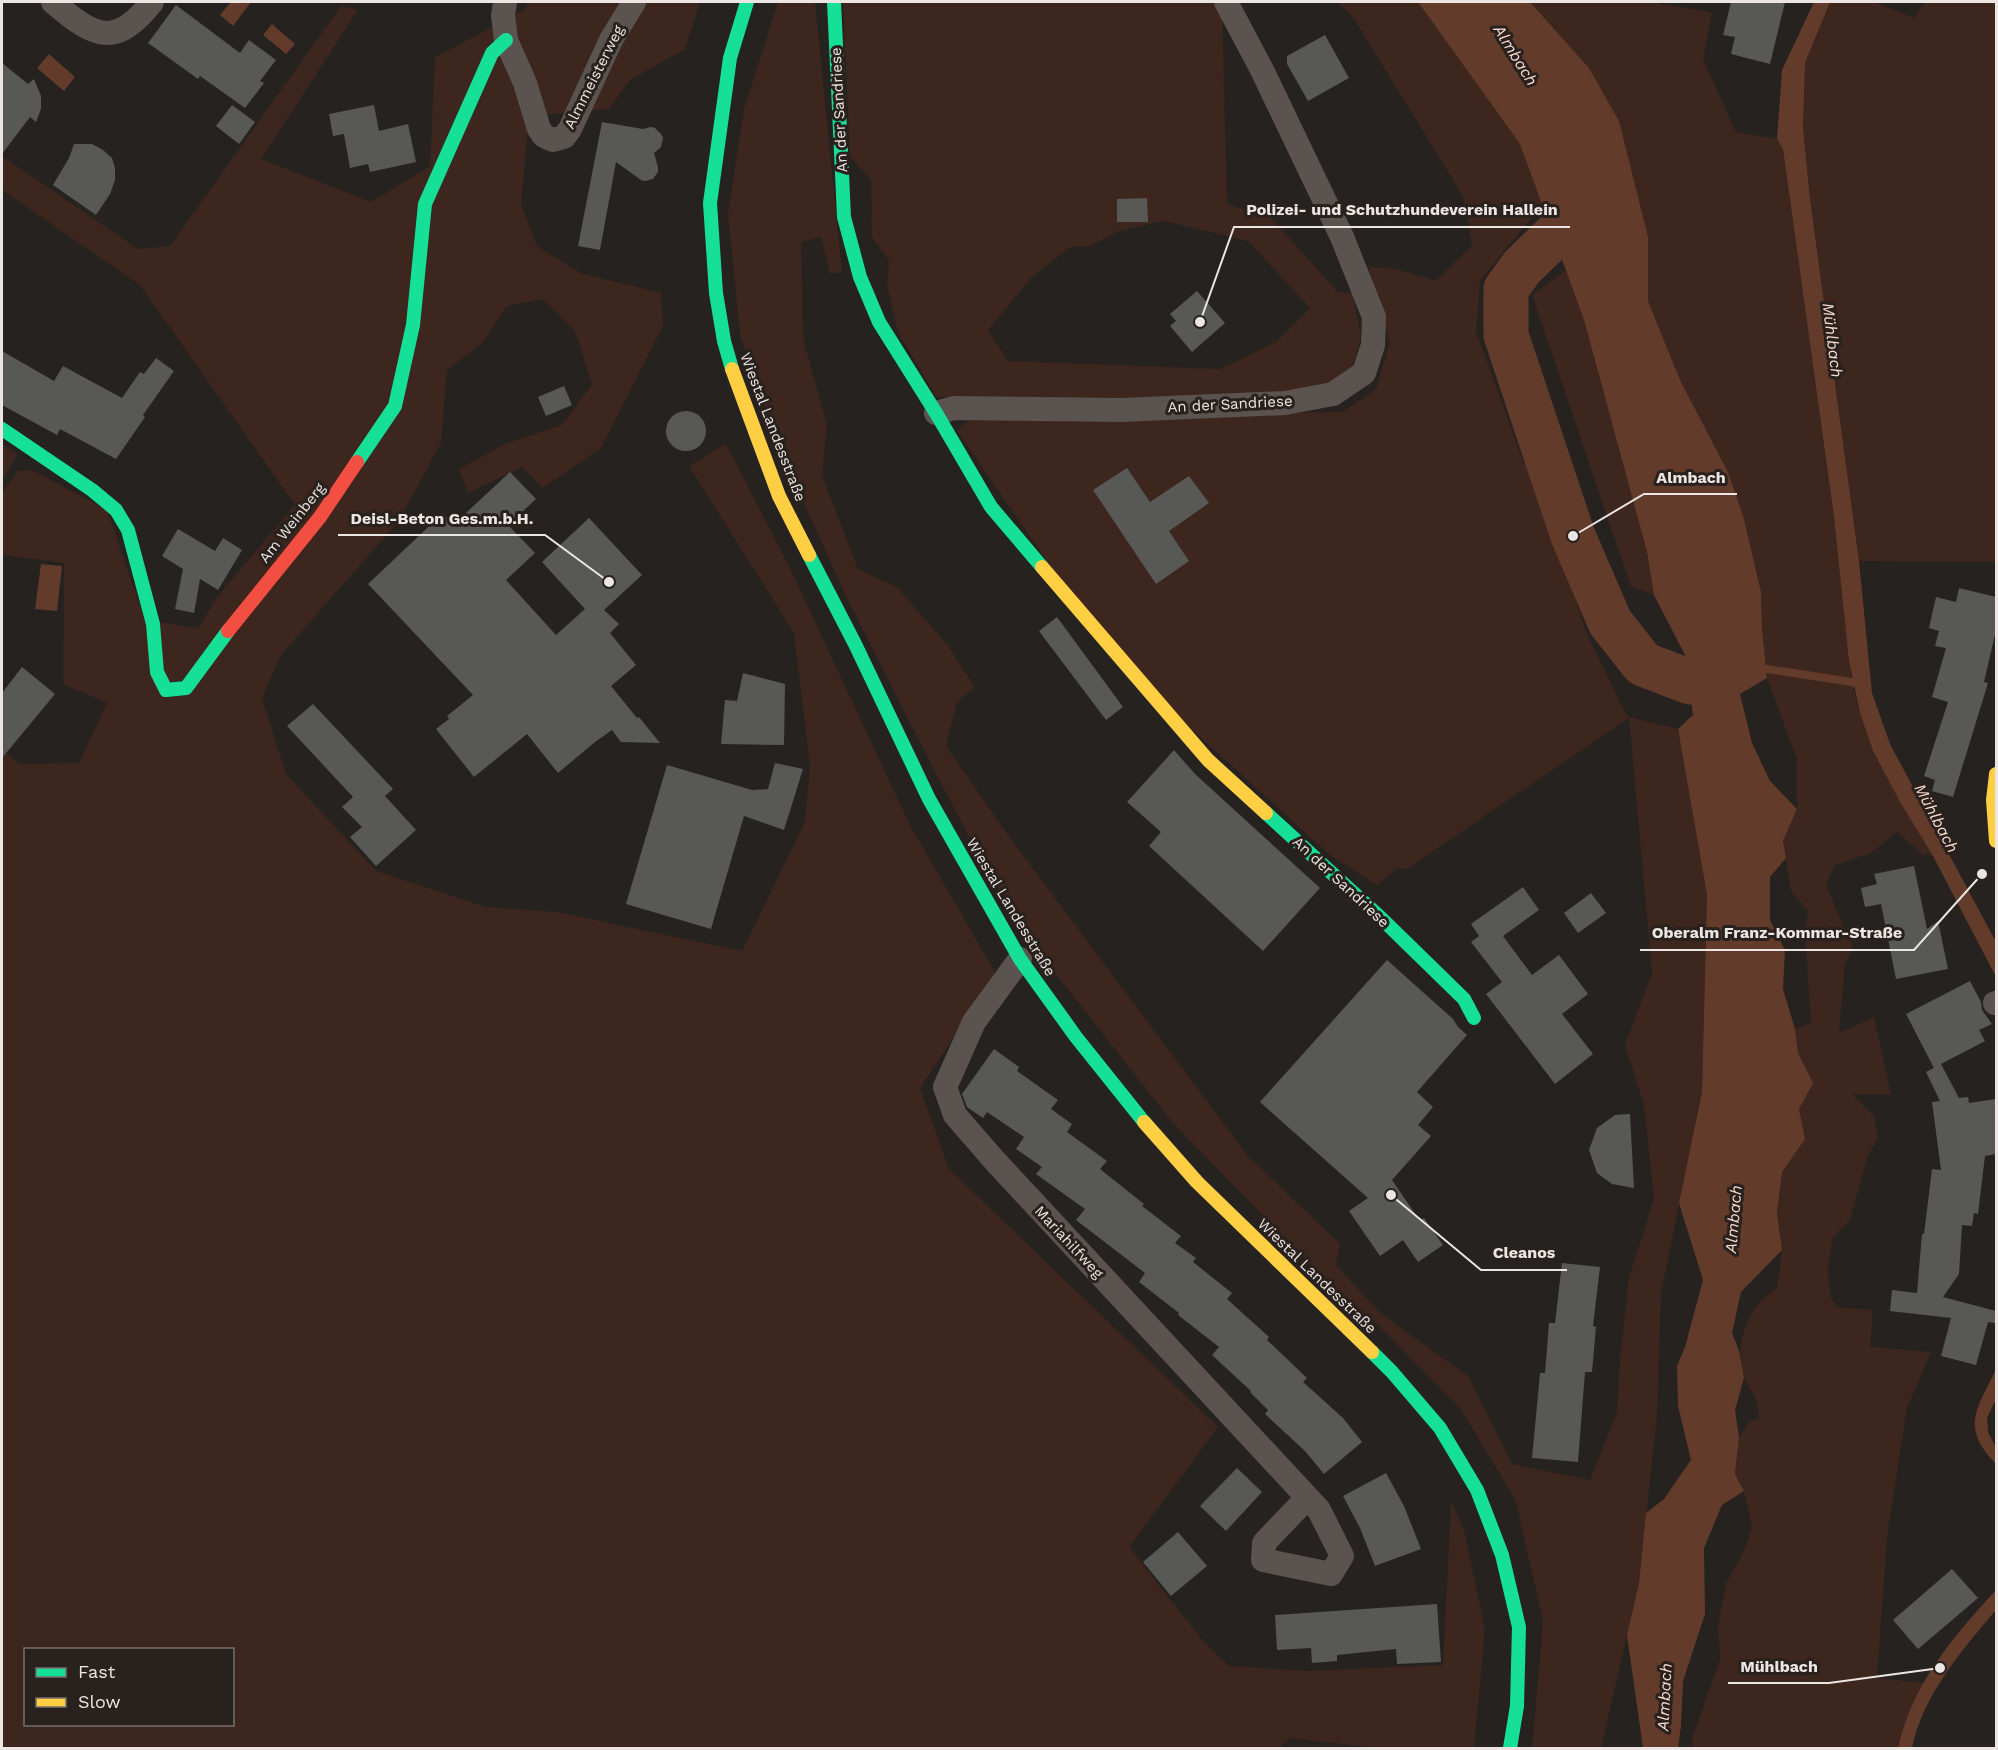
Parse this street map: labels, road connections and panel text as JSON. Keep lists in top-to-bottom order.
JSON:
{
  "streets": {
    "street": [
      "Almmeisterweg",
      "An der Sandriese",
      "Wiestal Landesstraße",
      "Am Weinberg",
      "Mariahilfweg"
    ]
  },
  "crossings": [
    ["Almmeisterweg", "Am Weinberg"],
    ["Wiestal Landesstraße", "Mariahilfweg"]
  ],
  "water": ["Almbach", "Mühlbach"],
  "places": [
    "Polizei- und Schutzhundeverein Hallein",
    "Almbach",
    "Deisl-Beton Ges.m.b.H.",
    "Oberalm Franz-Kommar-Straße",
    "Cleanos",
    "Mühlbach"
  ],
  "legend": ["Fast", "Slow"]
}
